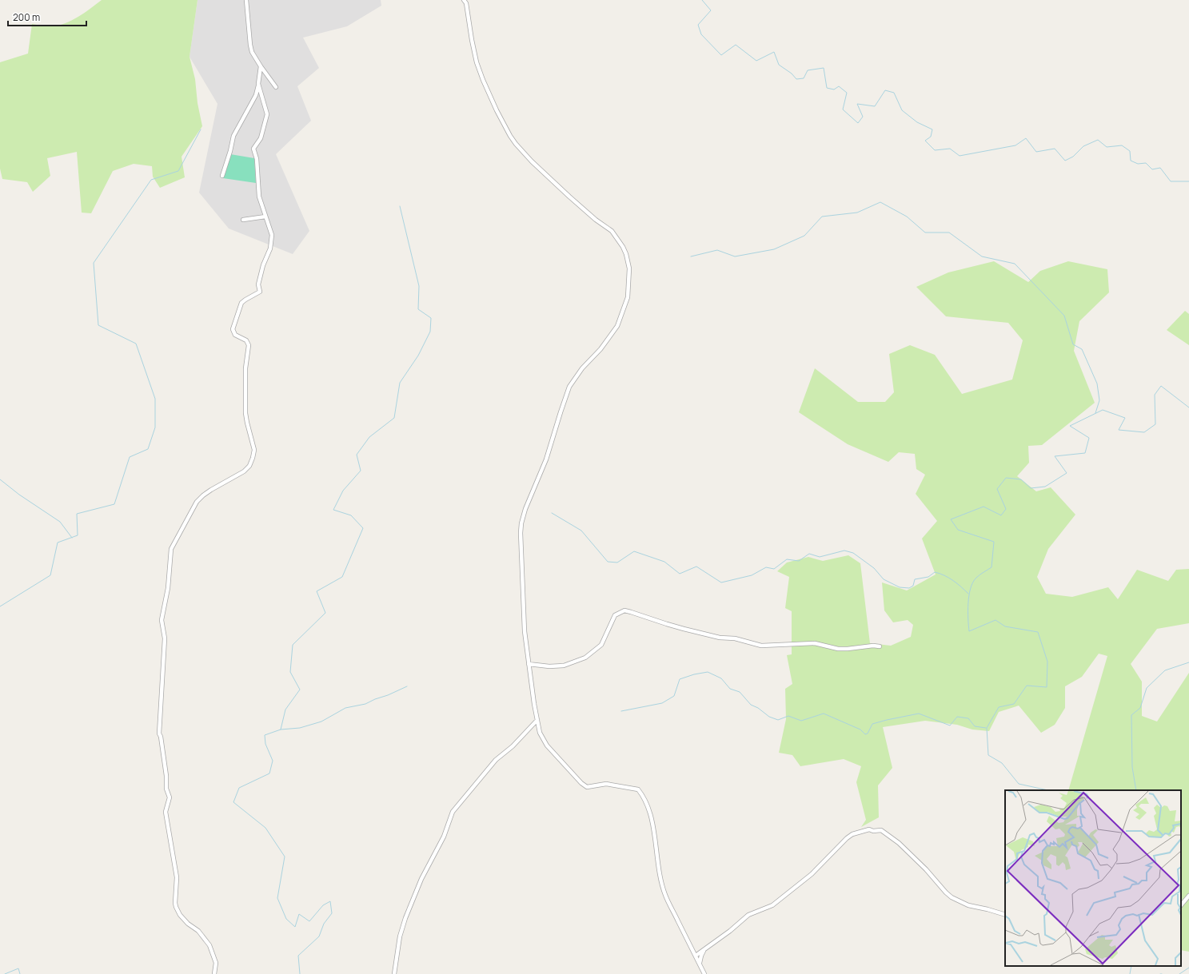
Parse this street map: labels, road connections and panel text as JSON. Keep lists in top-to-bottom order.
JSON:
{
  "scale_bar": "200 m"
}
